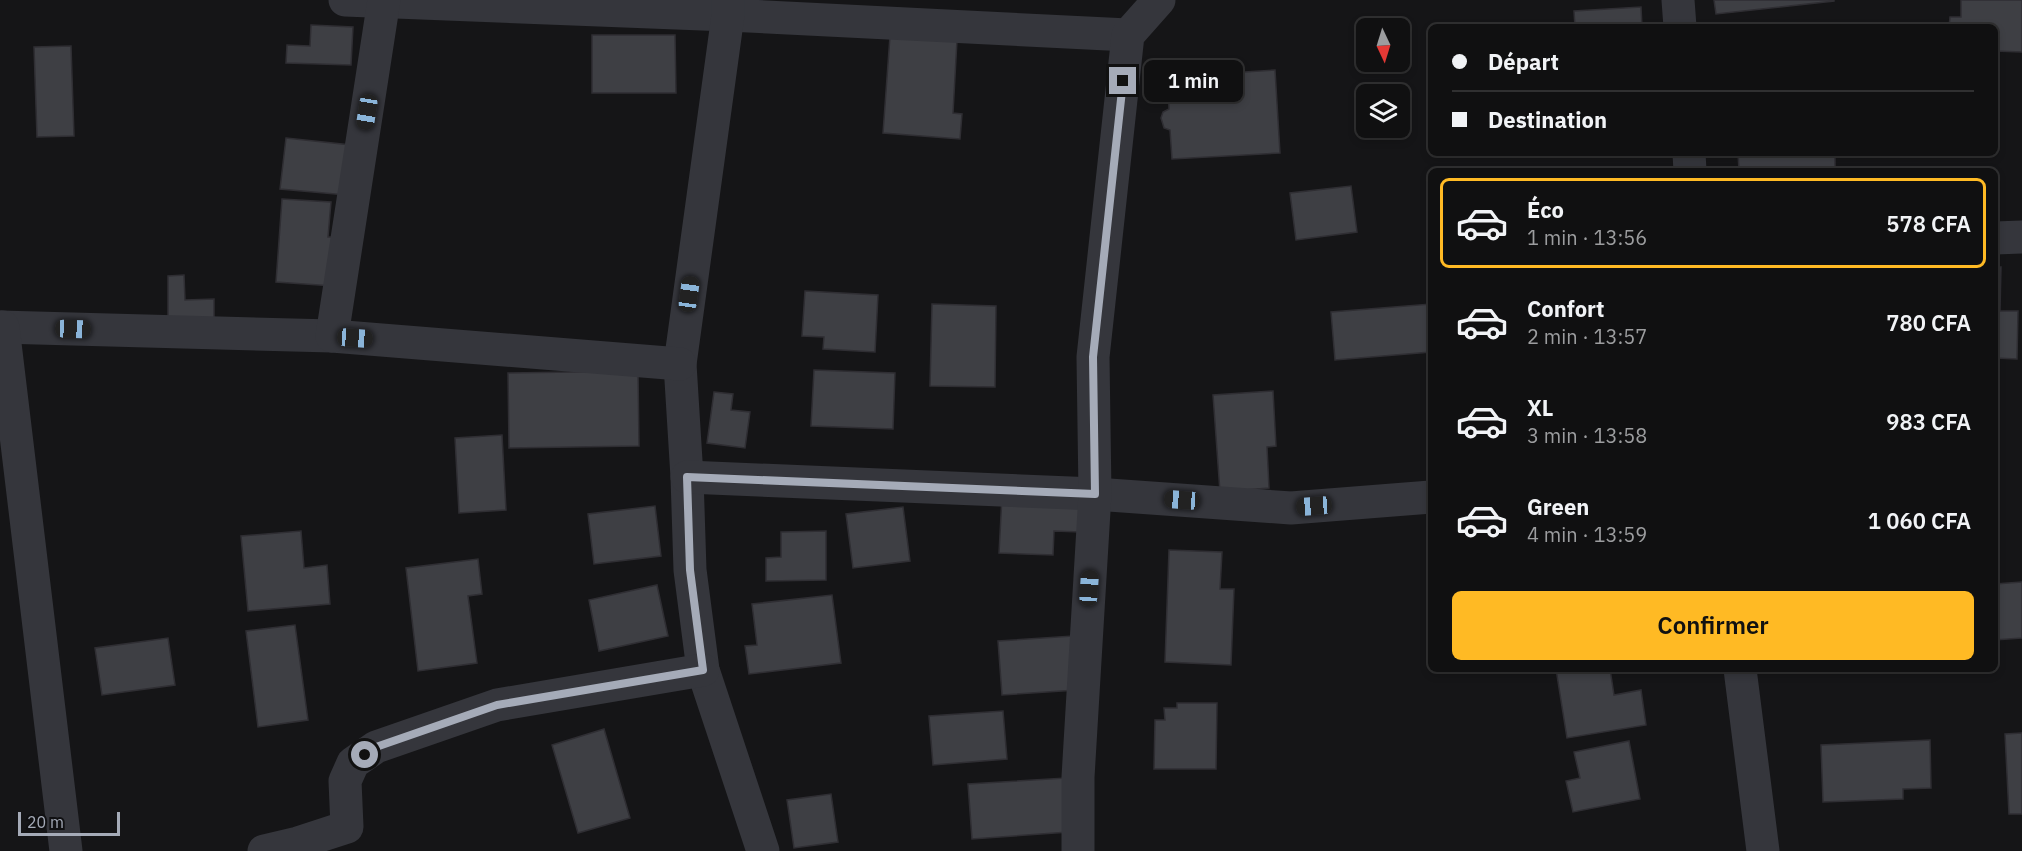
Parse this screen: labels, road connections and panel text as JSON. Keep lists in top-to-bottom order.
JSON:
{
  "scale_bar": "20 m",
  "north": "bottom",
  "page": {
    "banner": ["Départ", "Destination"],
    "bubble": "1 min",
    "list": [
      {
        "name": "Éco",
        "note": "1 min · 13:56",
        "value": "578 CFA"
      },
      {
        "name": "Confort",
        "note": "2 min · 13:57",
        "value": "780 CFA"
      },
      {
        "name": "XL",
        "note": "3 min · 13:58",
        "value": "983 CFA"
      },
      {
        "name": "Green",
        "note": "4 min · 13:59",
        "value": "1 060 CFA"
      }
    ],
    "buttons": "Confirmer",
    "scale": "20 m"
  }
}
